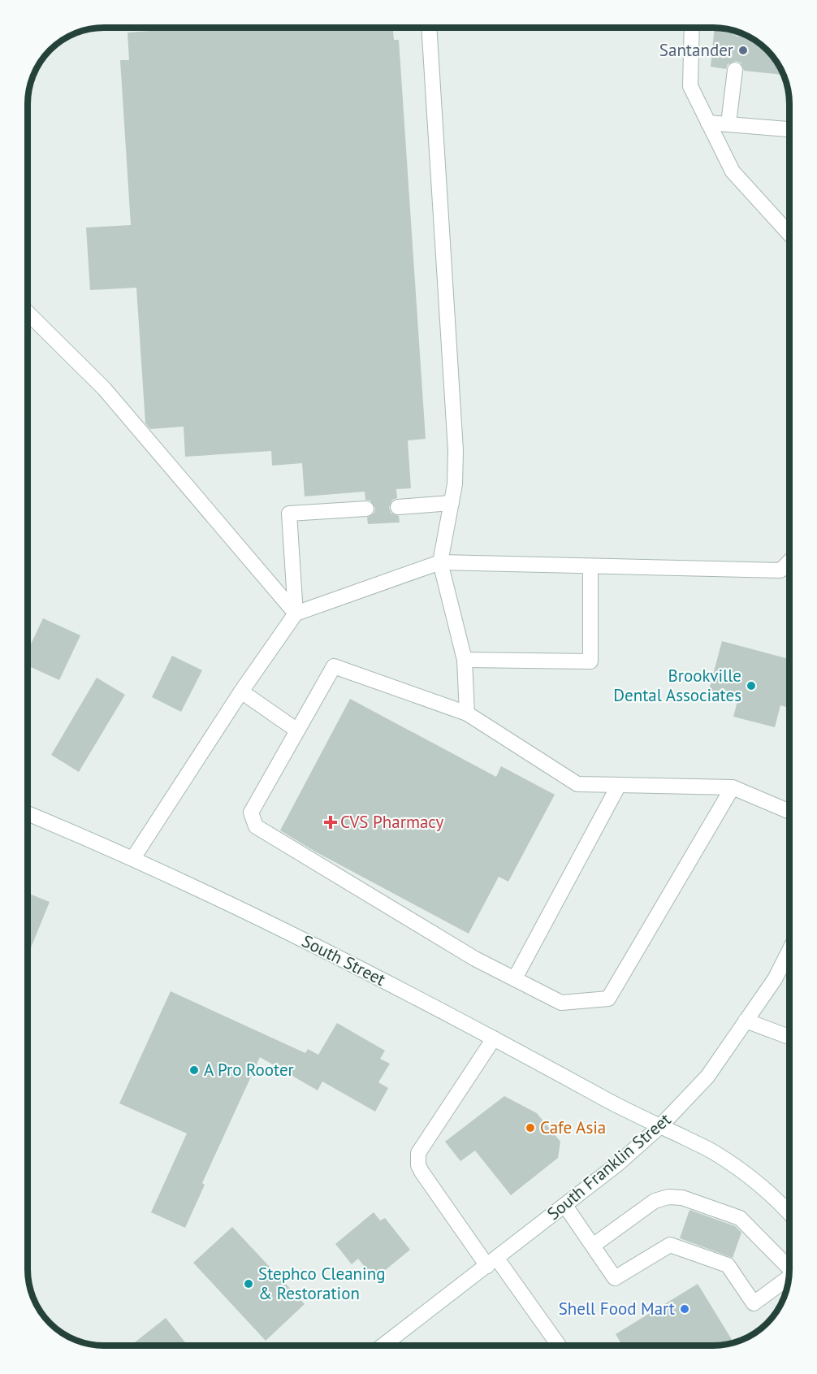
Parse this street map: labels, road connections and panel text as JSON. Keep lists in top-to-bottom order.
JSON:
{
  "streets": {
    "main road": ["South Street", "South Franklin Street"]
  },
  "crossings": [
    ["South Street", "South Franklin Street"]
  ],
  "places": {
    "other": [
      "Santander",
      "Brookville Dental Associates",
      "A Pro Rooter",
      "Cafe Asia",
      "Stephco Cleaning & Restoration",
      "Shell Food Mart"
    ],
    "health": ["CVS Pharmacy"]
  }
}
